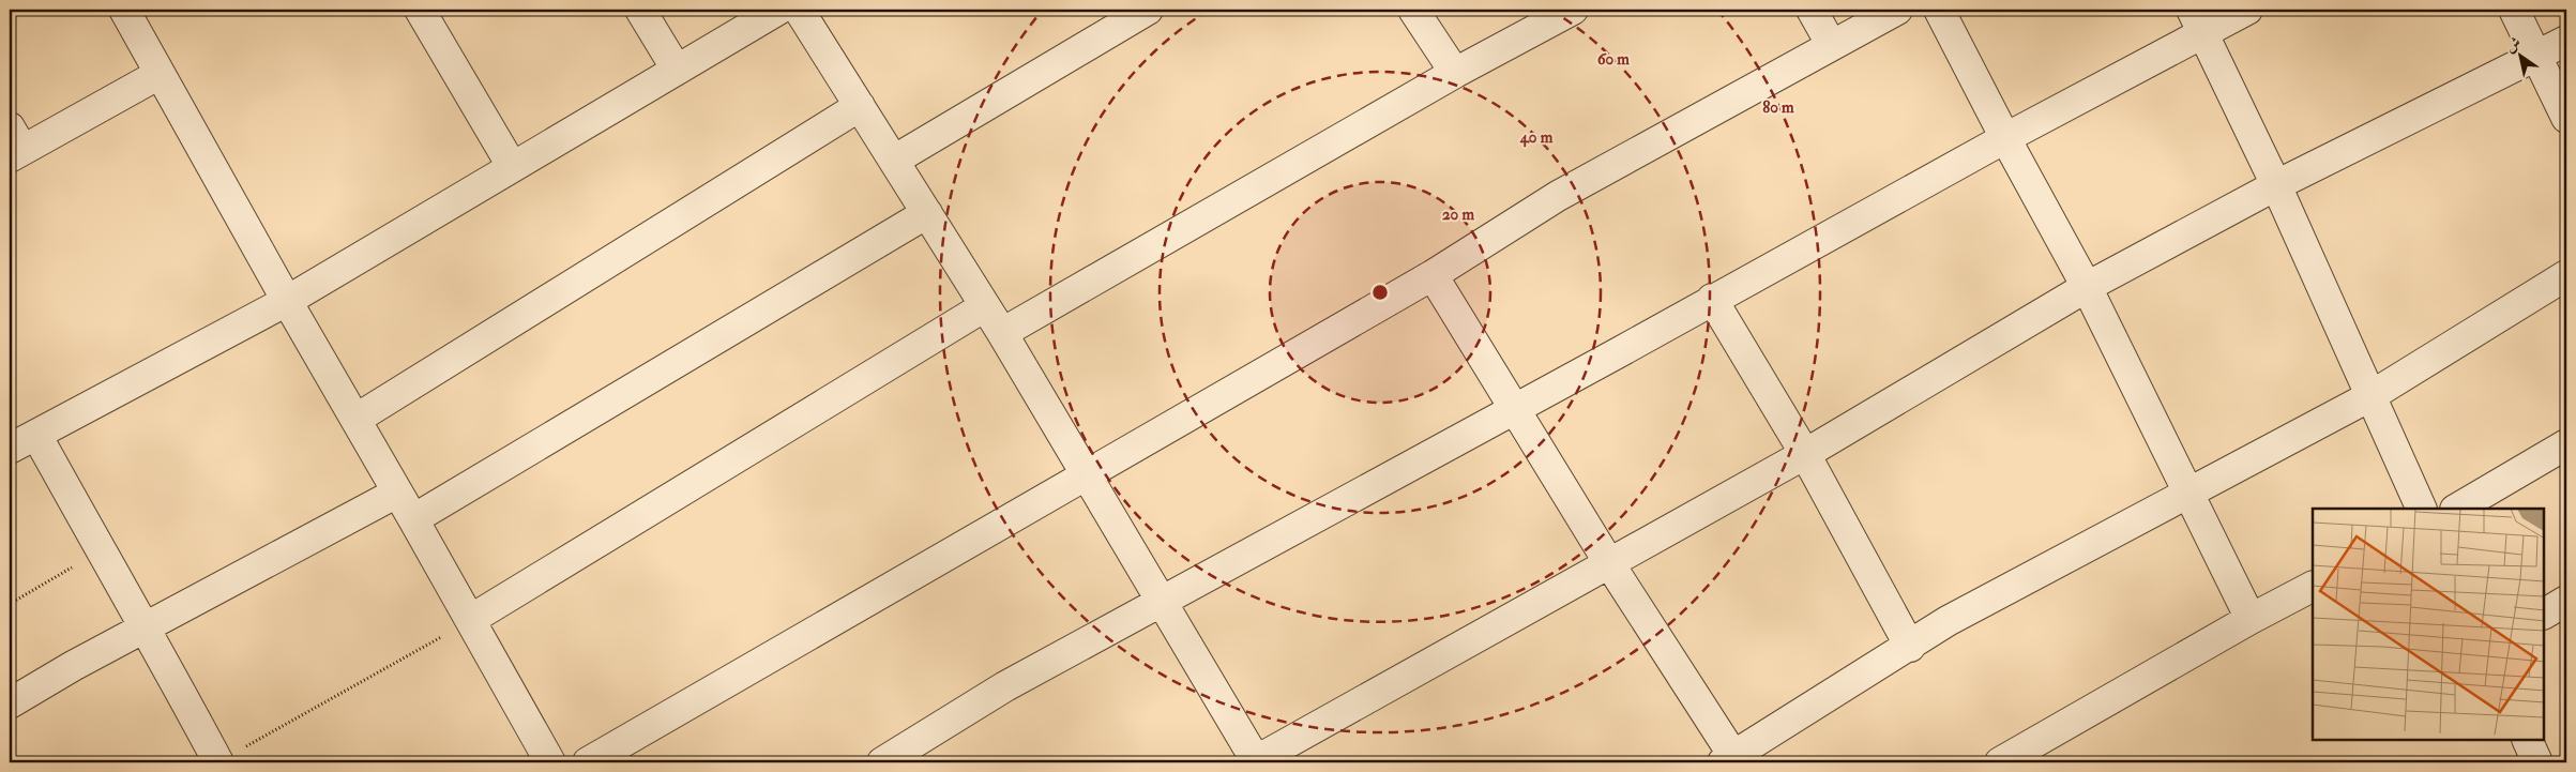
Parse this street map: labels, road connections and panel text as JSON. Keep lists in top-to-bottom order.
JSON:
{
  "north": "top left",
  "rings": [
    "60 m",
    "80 m",
    "40 m",
    "20 m"
  ]
}
